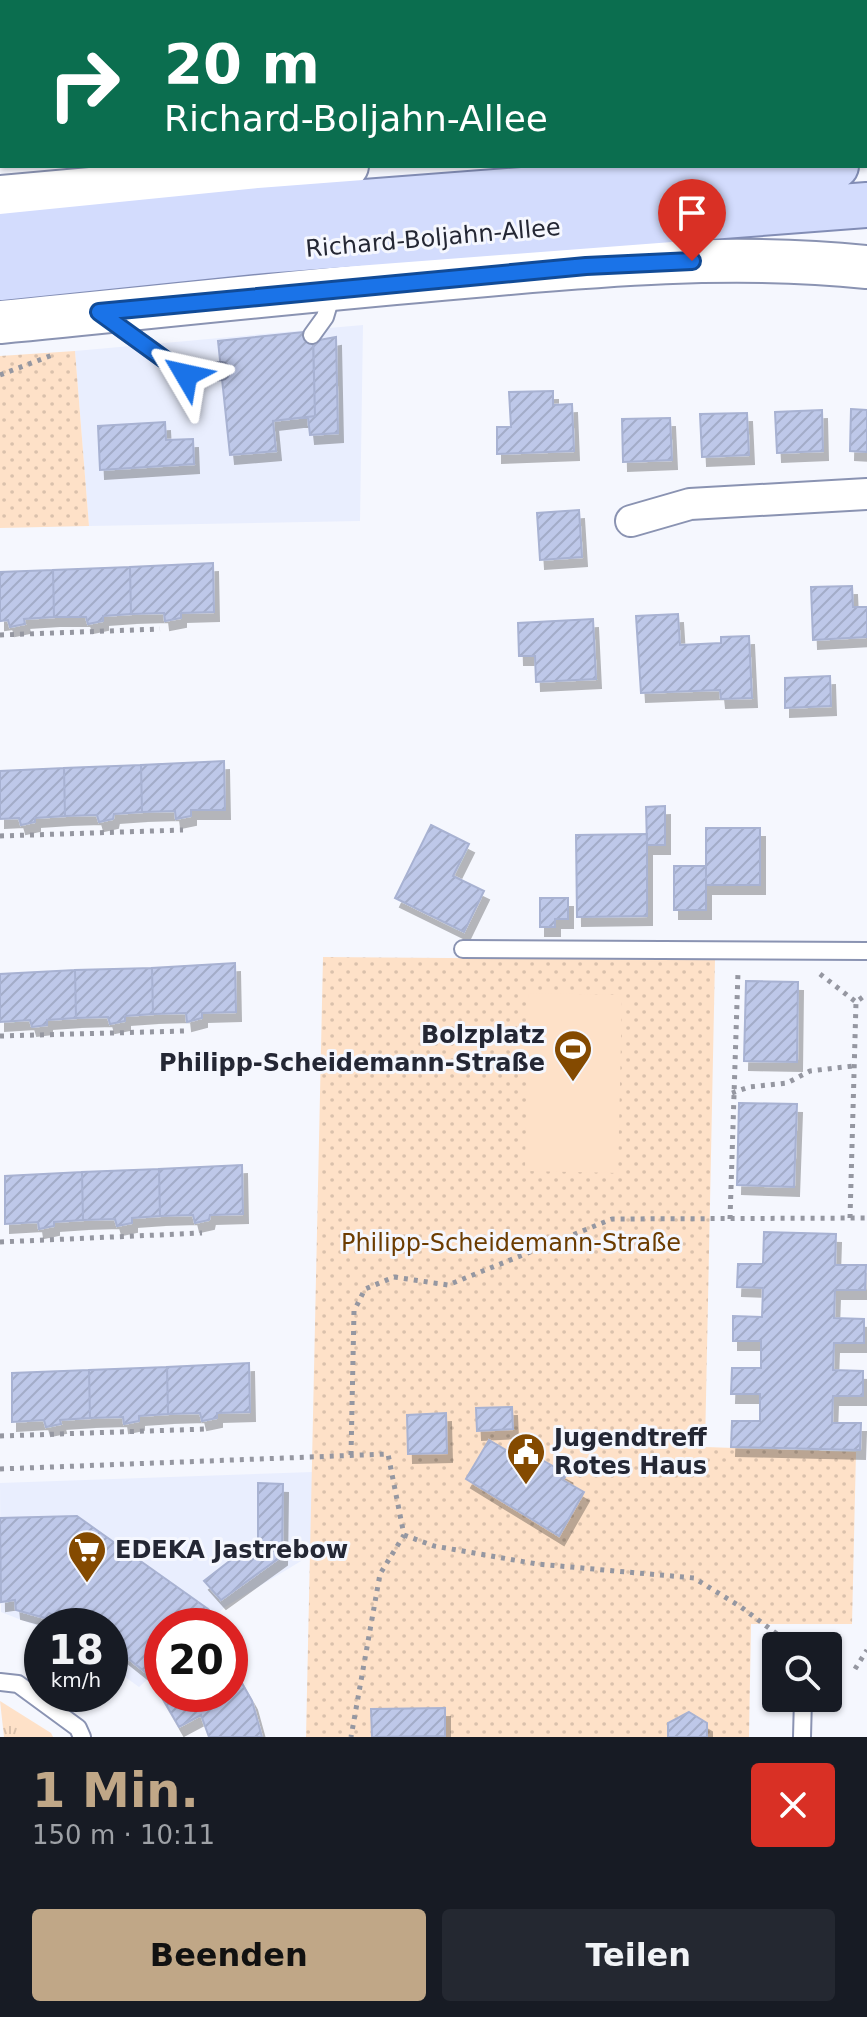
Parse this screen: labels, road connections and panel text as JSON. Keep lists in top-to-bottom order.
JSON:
{
  "streets": {
    "main road": ["Richard-Boljahn-Allee"]
  },
  "parks": ["Philipp-Scheidemann-Straße"],
  "places": {
    "sports": ["Bolzplatz Philipp-Scheidemann-Straße"],
    "public building": ["Jugendtreff Rotes Haus"],
    "supermarket": ["EDEKA Jastrebow"]
  },
  "page": {
    "turn": ["20 m", "Richard-Boljahn-Allee"],
    "speed": "18 km/h",
    "limit": "20",
    "heading": ["1 Min.", "150 m · 10:11"],
    "buttons": ["Beenden", "Teilen"]
  }
}
